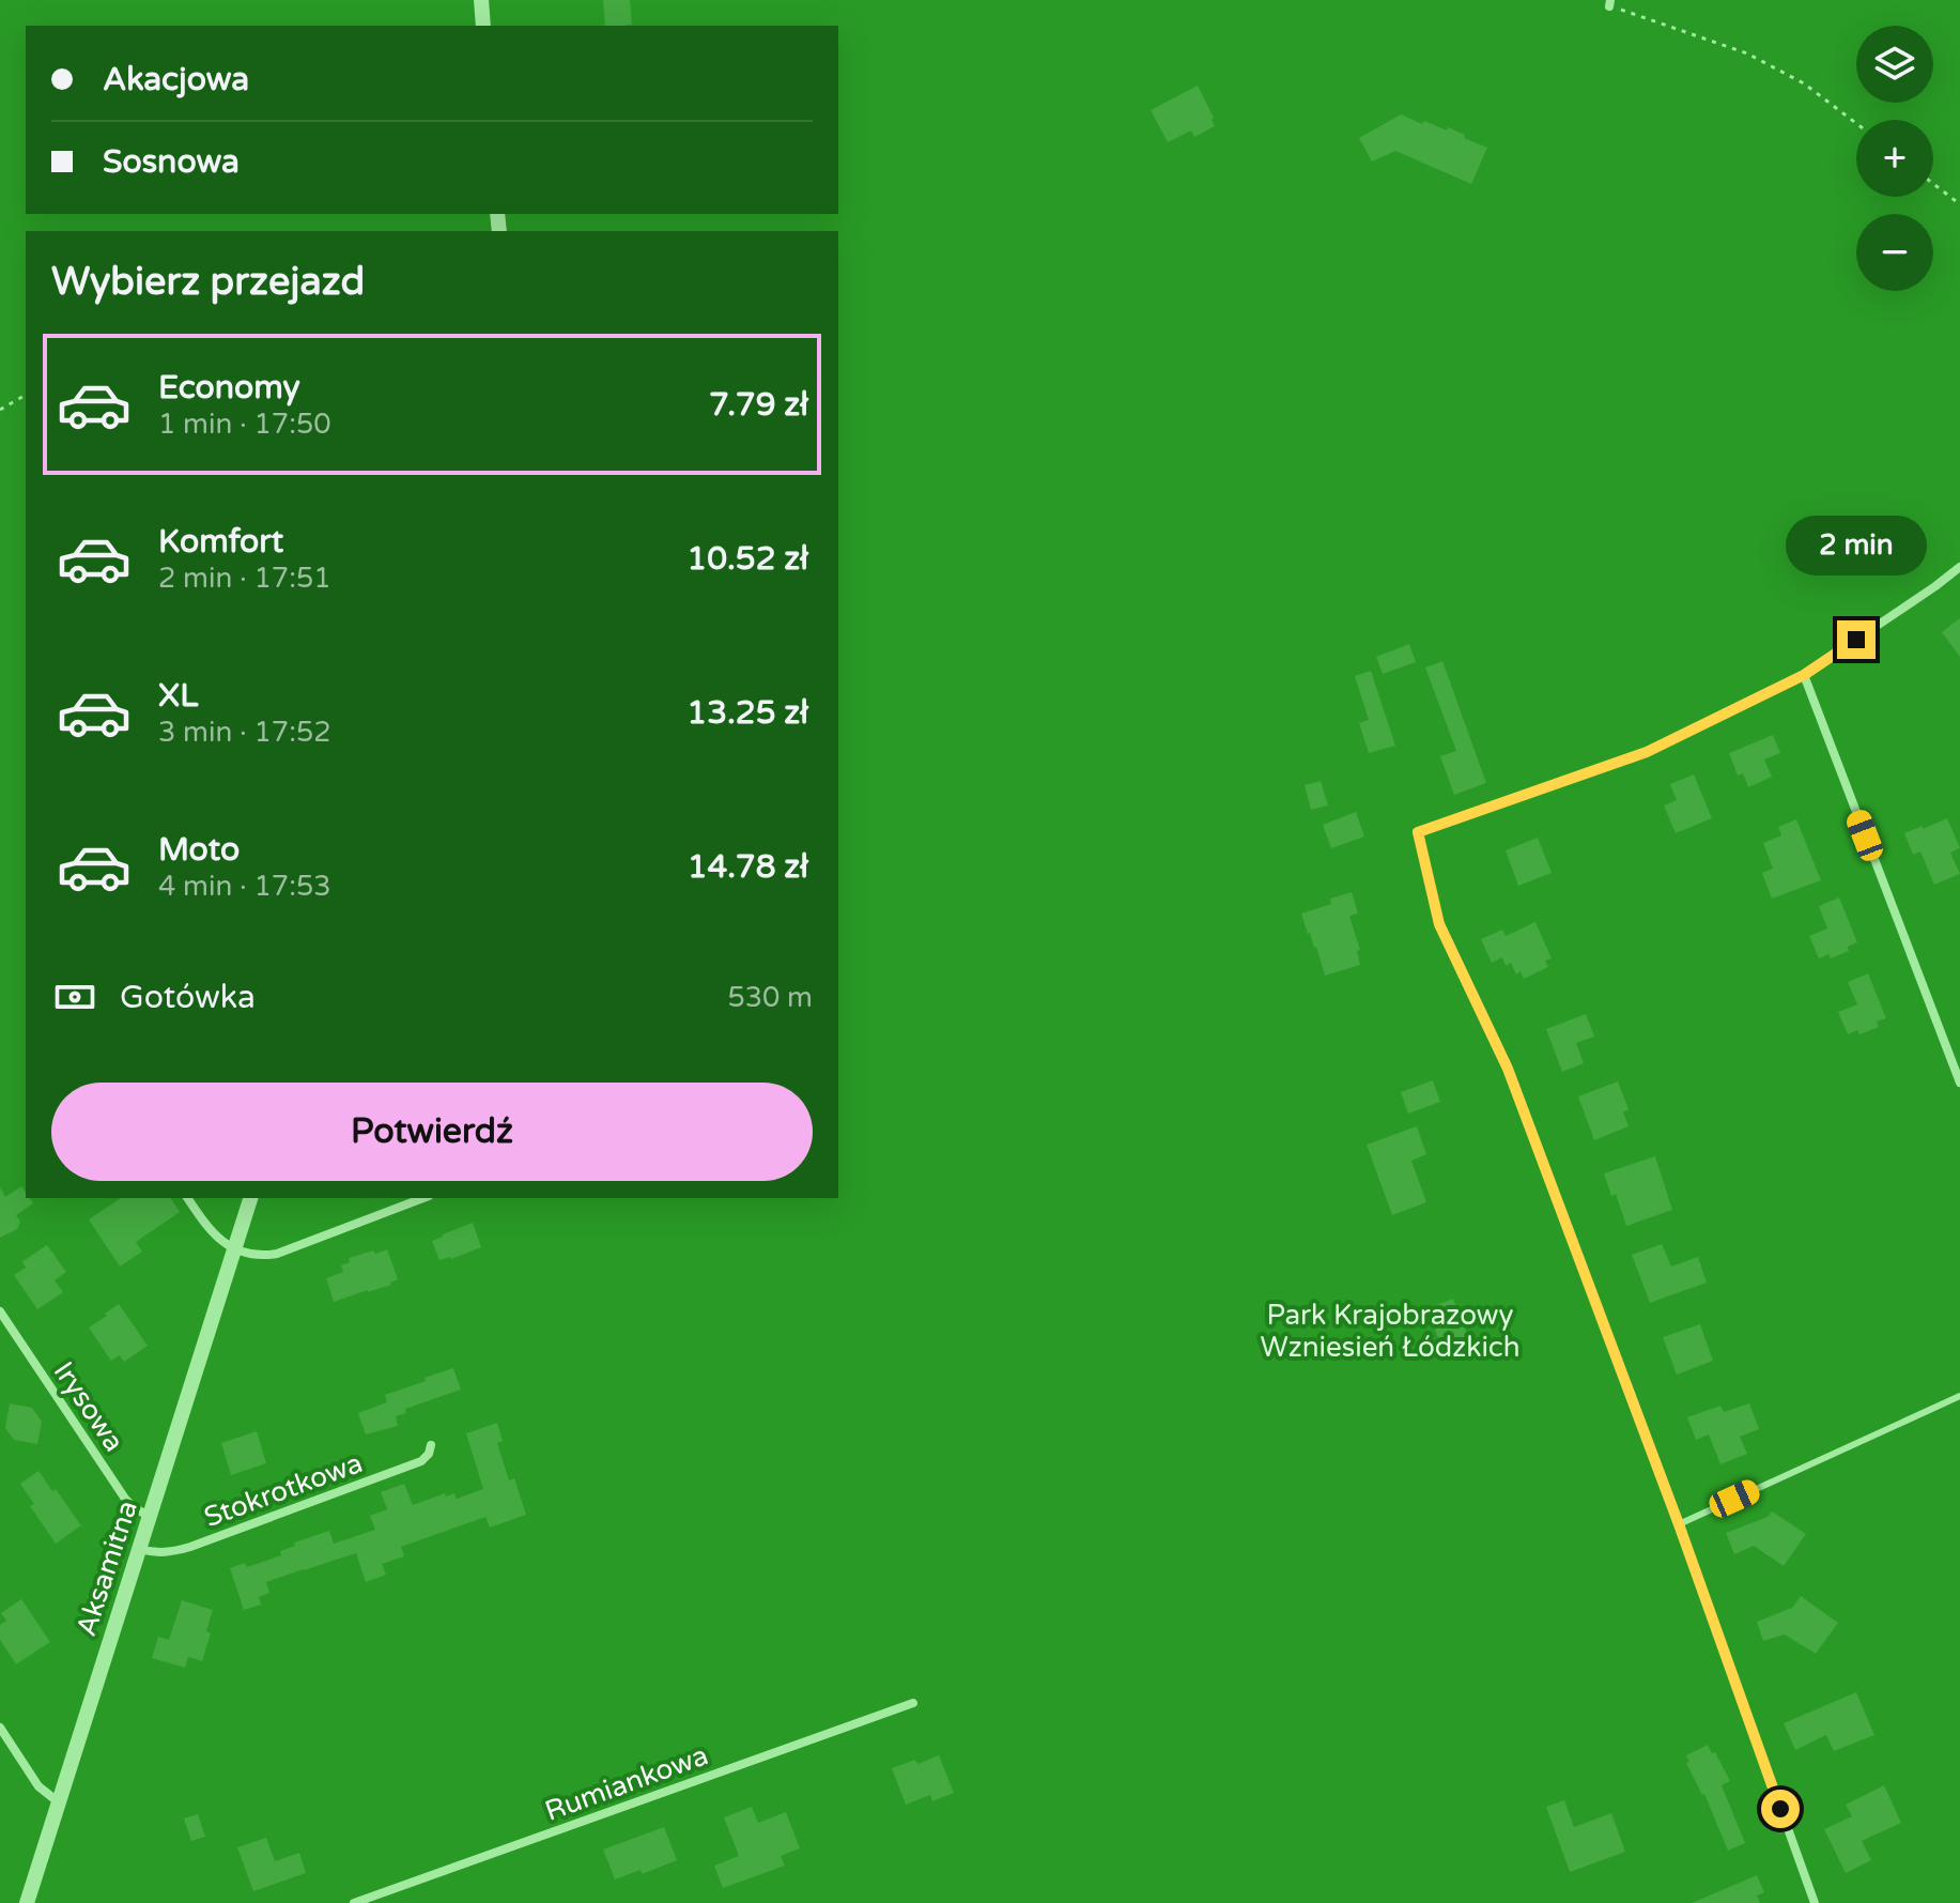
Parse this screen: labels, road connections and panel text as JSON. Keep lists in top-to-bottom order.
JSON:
{
  "streets": {
    "street": [
      "Irysowa",
      "Stokrotkowa",
      "Aksamitna",
      "Rumiankowa"
    ]
  },
  "crossings": [
    ["Irysowa", "Aksamitna"],
    ["Stokrotkowa", "Aksamitna"]
  ],
  "parks": ["Park Krajobrazowy Wzniesień Łódzkich"],
  "page": {
    "map_buttons": ["+", "−"],
    "banner": ["Akacjowa", "Sosnowa"],
    "heading": "Wybierz przejazd",
    "list": [
      {
        "name": "Economy",
        "note": "1 min · 17:50",
        "value": "7.79 zł"
      },
      {
        "name": "Komfort",
        "note": "2 min · 17:51",
        "value": "10.52 zł"
      },
      {
        "name": "XL",
        "note": "3 min · 17:52",
        "value": "13.25 zł"
      },
      {
        "name": "Moto",
        "note": "4 min · 17:53",
        "value": "14.78 zł"
      }
    ],
    "bubble": "2 min",
    "pay": ["Gotówka", "530 m"],
    "buttons": "Potwierdź"
  }
}
